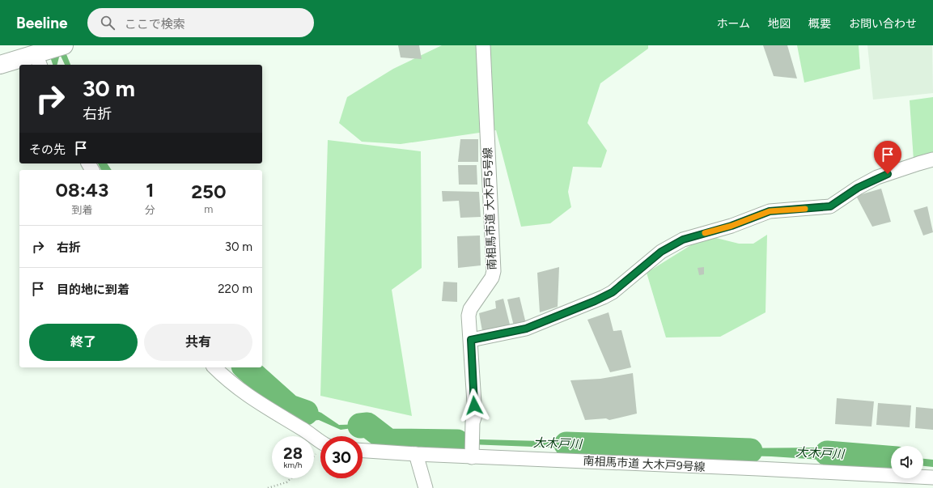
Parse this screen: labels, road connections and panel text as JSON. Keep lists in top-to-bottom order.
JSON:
{
  "streets": {
    "street": ["南相馬市道 大木戸5号線", "南相馬市道 大木戸9号線"]
  },
  "crossings": [
    ["南相馬市道 大木戸5号線", "南相馬市道 大木戸9号線"]
  ],
  "water": ["大木戸川"],
  "page": {
    "header": "Beeline",
    "search": "ここで検索",
    "nav": [
      "ホーム",
      "地図",
      "概要",
      "お問い合わせ"
    ],
    "turn": ["30 m", "右折"],
    "then": "その先",
    "eta": [
      "08:43",
      "到着",
      "1",
      "分",
      "250",
      "m"
    ],
    "list": [
      {
        "name": "右折",
        "value": "30 m"
      },
      {
        "name": "目的地に到着",
        "value": "220 m"
      }
    ],
    "buttons": ["終了", "共有"],
    "speed": "28 km/h",
    "limit": "30"
  }
}
